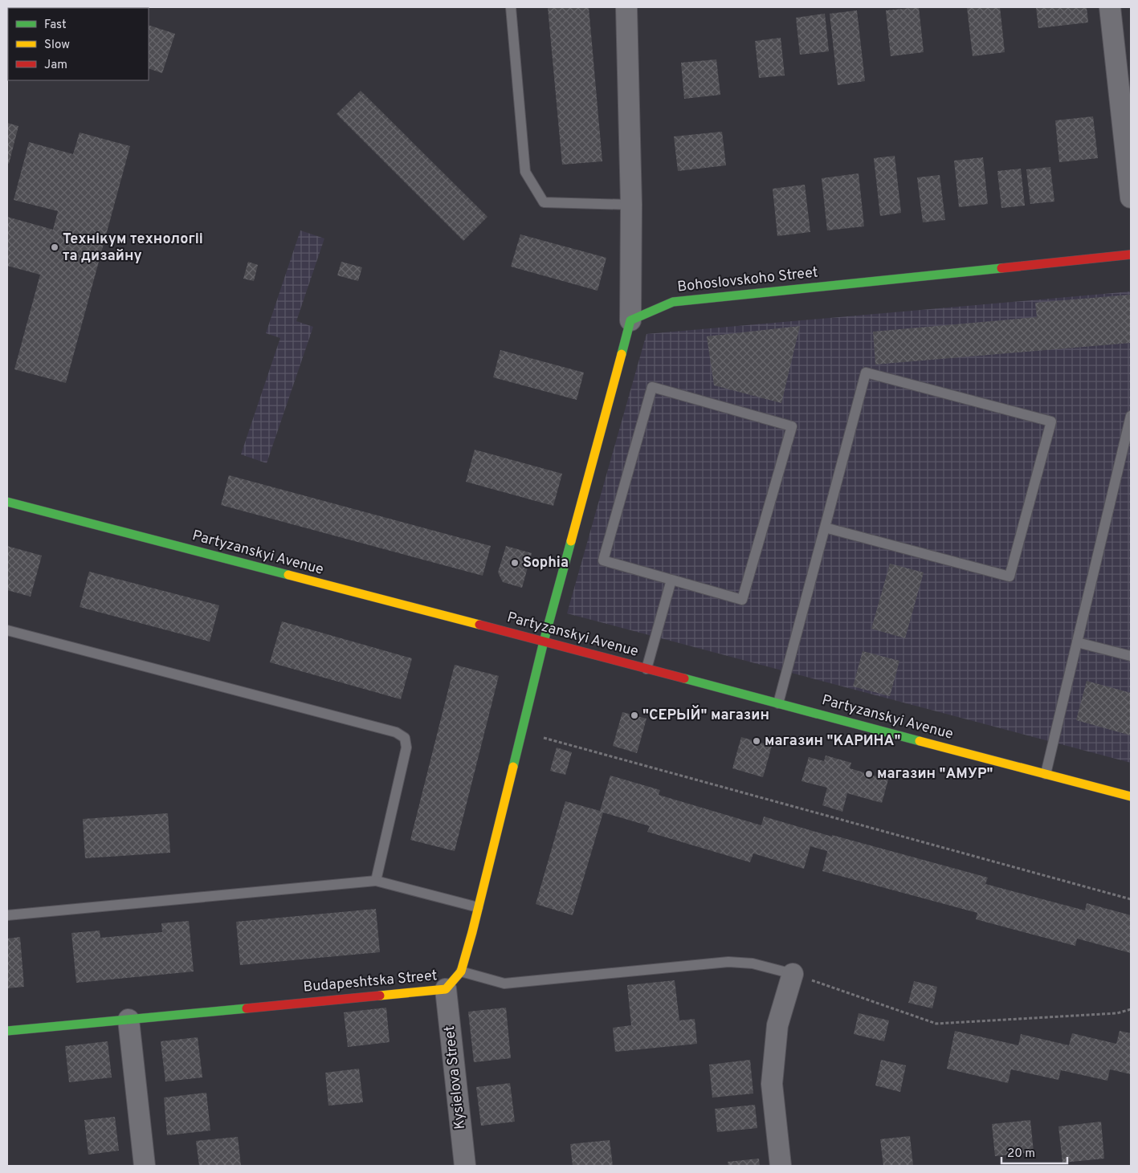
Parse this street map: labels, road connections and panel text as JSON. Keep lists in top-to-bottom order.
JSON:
{
  "streets": {
    "street": [
      "Bohoslovskoho Street",
      "Partyzanskyi Avenue",
      "Budapeshtska Street",
      "Kysielova Street"
    ]
  },
  "crossings": [
    ["Partyzanskyi Avenue", "Budapeshtska Street"],
    ["Budapeshtska Street", "Kysielova Street"]
  ],
  "places": [
    "Технікум технологіі та дизайну",
    "Sophia",
    "\"СЕРЫЙ\" магазин",
    "магазин \"КАРИНА\"",
    "магазин \"АМУР\""
  ],
  "legend": ["Fast", "Slow", "Jam"],
  "scale_bar": "20 m"
}
